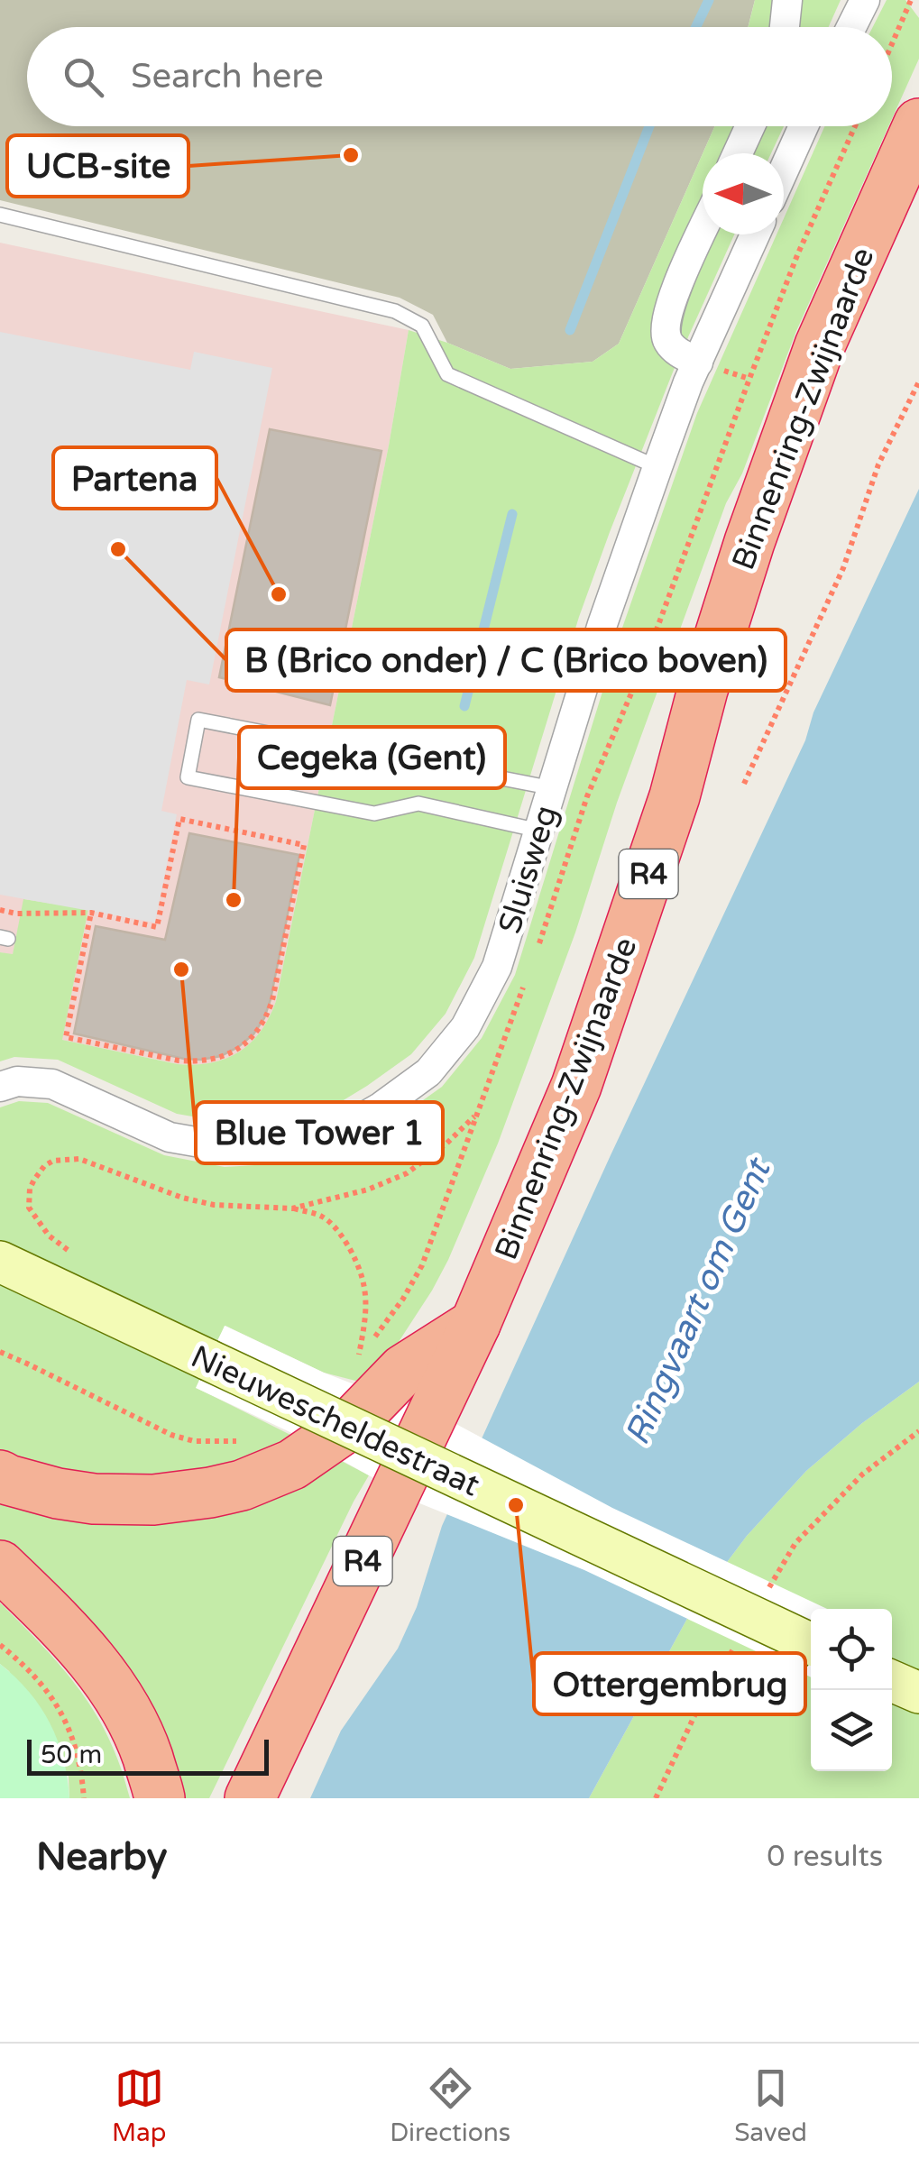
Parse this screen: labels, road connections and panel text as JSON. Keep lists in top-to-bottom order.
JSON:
{
  "streets": {
    "highway": ["Binnenring-Zwijnaarde", "R4"],
    "main road": ["Nieuwescheldestraat"],
    "street": ["Sluisweg"]
  },
  "water": ["Ringvaart om Gent"],
  "places": [
    "UCB-site",
    "B (Brico onder) / C (Brico boven)",
    "Partena",
    "Cegeka (Gent)",
    "Blue Tower 1",
    "Ottergembrug"
  ],
  "scale_bar": "50 m",
  "north": "left",
  "page": {
    "search": "Search here",
    "scale": "50 m",
    "heading": ["Nearby", "0 results"],
    "nav": ["Map", "Directions", "Saved"]
  }
}
